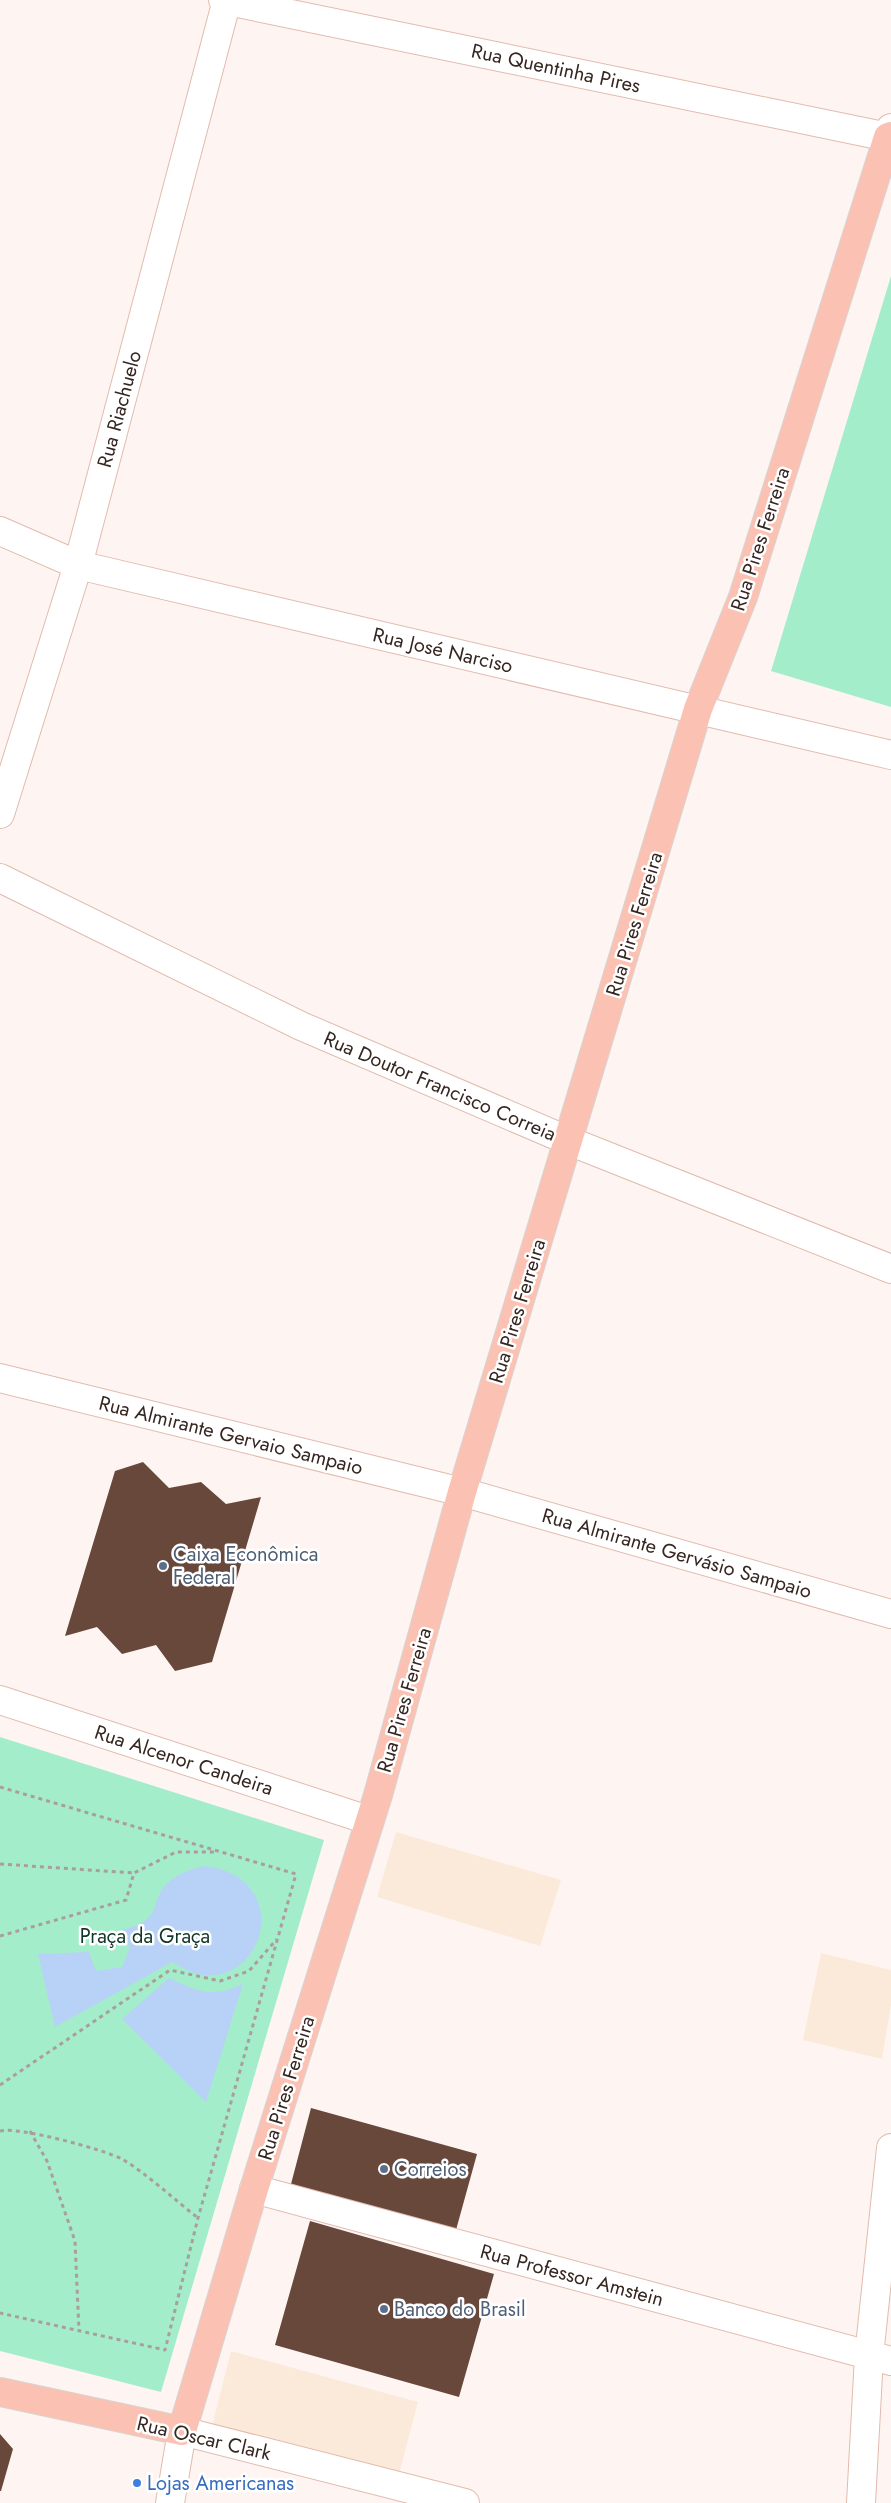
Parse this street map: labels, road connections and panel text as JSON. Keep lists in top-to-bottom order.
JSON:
{
  "streets": {
    "main road": ["Rua Pires Ferreira", "Rua Oscar Clark"],
    "street": [
      "Rua Quentinha Pires",
      "Rua Riachuelo",
      "Rua José Narciso",
      "Rua Doutor Francisco Correia",
      "Rua Almirante Gervaio Sampaio",
      "Rua Almirante Gervásio Sampaio",
      "Rua Alcenor Candeira",
      "Rua Professor Amstein"
    ]
  },
  "crossings": [
    ["Rua Quentinha Pires", "Rua Riachuelo"],
    ["Rua Quentinha Pires", "Rua Pires Ferreira"],
    ["Rua Riachuelo", "Rua José Narciso"],
    ["Rua Pires Ferreira", "Rua José Narciso"],
    ["Rua Pires Ferreira", "Rua Doutor Francisco Correia"],
    ["Rua Pires Ferreira", "Rua Almirante Gervaio Sampaio"],
    ["Rua Pires Ferreira", "Rua Almirante Gervásio Sampaio"],
    ["Rua Pires Ferreira", "Rua Alcenor Candeira"],
    ["Rua Pires Ferreira", "Rua Professor Amstein"],
    ["Rua Pires Ferreira", "Rua Oscar Clark"],
    ["Rua Almirante Gervaio Sampaio", "Rua Almirante Gervásio Sampaio"]
  ],
  "parks": ["Praça da Graça"],
  "places": [
    "Caixa Econômica Federal",
    "Correios",
    "Banco do Brasil",
    "Lojas Americanas"
  ]
}
